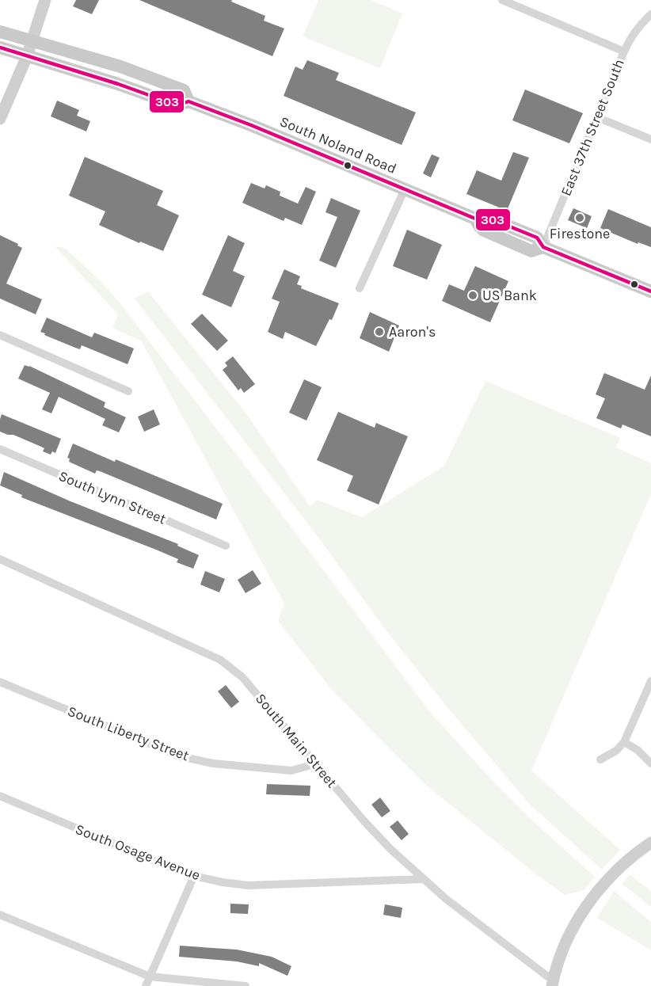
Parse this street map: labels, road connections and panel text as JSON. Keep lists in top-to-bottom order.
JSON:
{
  "streets": {
    "main road": ["South Noland Road"],
    "street": [
      "East 37th Street South",
      "South Lynn Street",
      "South Liberty Street",
      "South Main Street",
      "South Osage Avenue"
    ]
  },
  "crossings": [
    ["East 37th Street South", "South Noland Road"],
    ["South Liberty Street", "South Main Street"],
    ["South Main Street", "South Osage Avenue"]
  ],
  "places": ["Firestone", "US Bank", "Aaron's"],
  "lines": ["transit line 303"]
}
